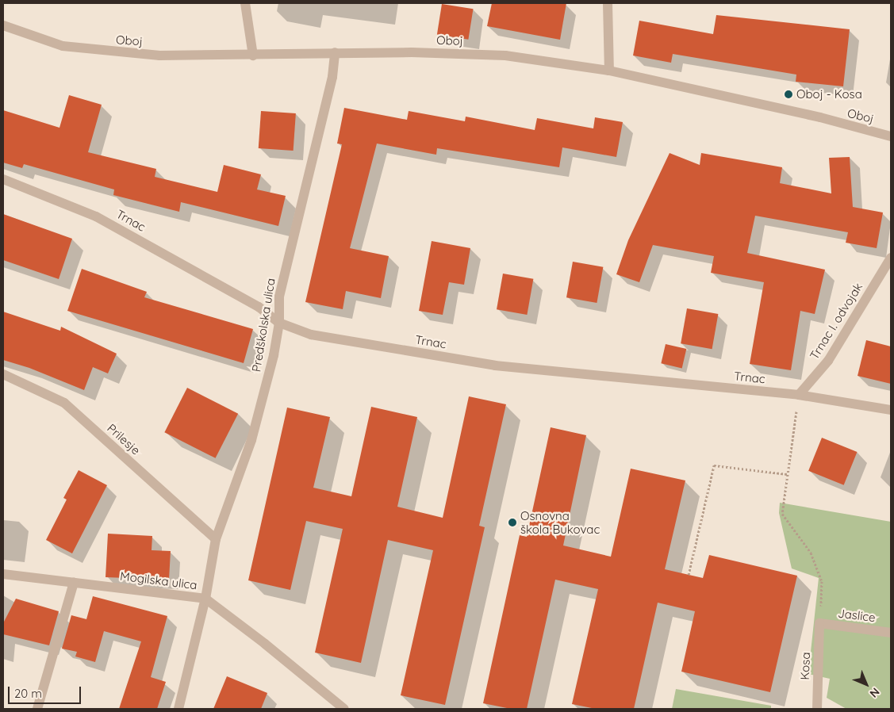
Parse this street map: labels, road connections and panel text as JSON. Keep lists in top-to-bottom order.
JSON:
{
  "streets": {
    "street": [
      "Oboj",
      "Trnac",
      "Trnac I. odvojak",
      "Predškolska ulica",
      "Prilesje",
      "Mogilska ulica",
      "Jaslice",
      "Kosa"
    ]
  },
  "crossings": [
    ["Oboj", "Predškolska ulica"],
    ["Trnac", "Trnac I. odvojak"],
    ["Trnac", "Predškolska ulica"],
    ["Predškolska ulica", "Prilesje"],
    ["Predškolska ulica", "Mogilska ulica"],
    ["Jaslice", "Kosa"]
  ],
  "places": ["Oboj - Kosa", "Osnovna škola Bukovac"],
  "scale_bar": "20 m",
  "north": "bottom right"
}
